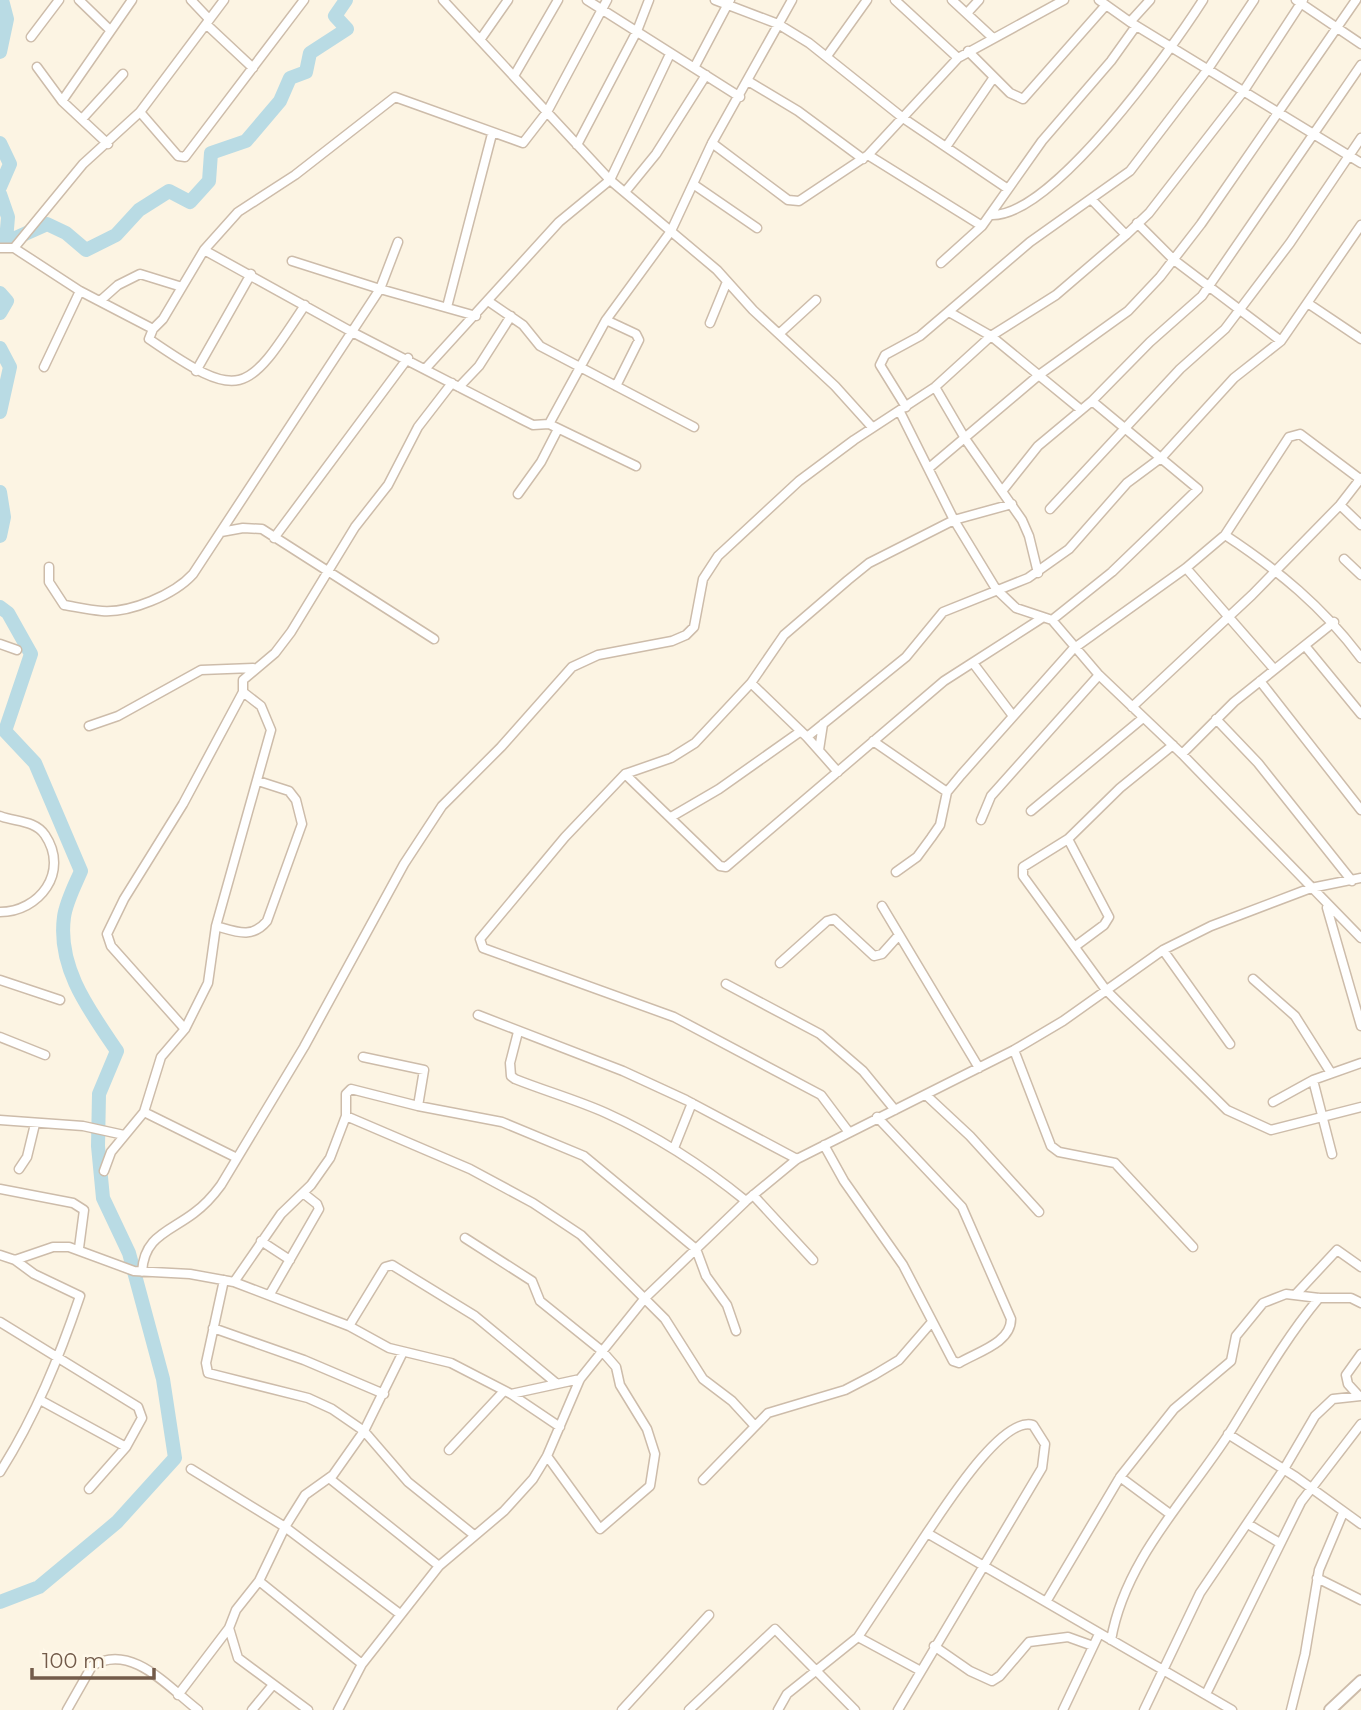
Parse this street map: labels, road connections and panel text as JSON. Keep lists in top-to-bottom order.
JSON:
{
  "scale_bar": "100 m"
}
